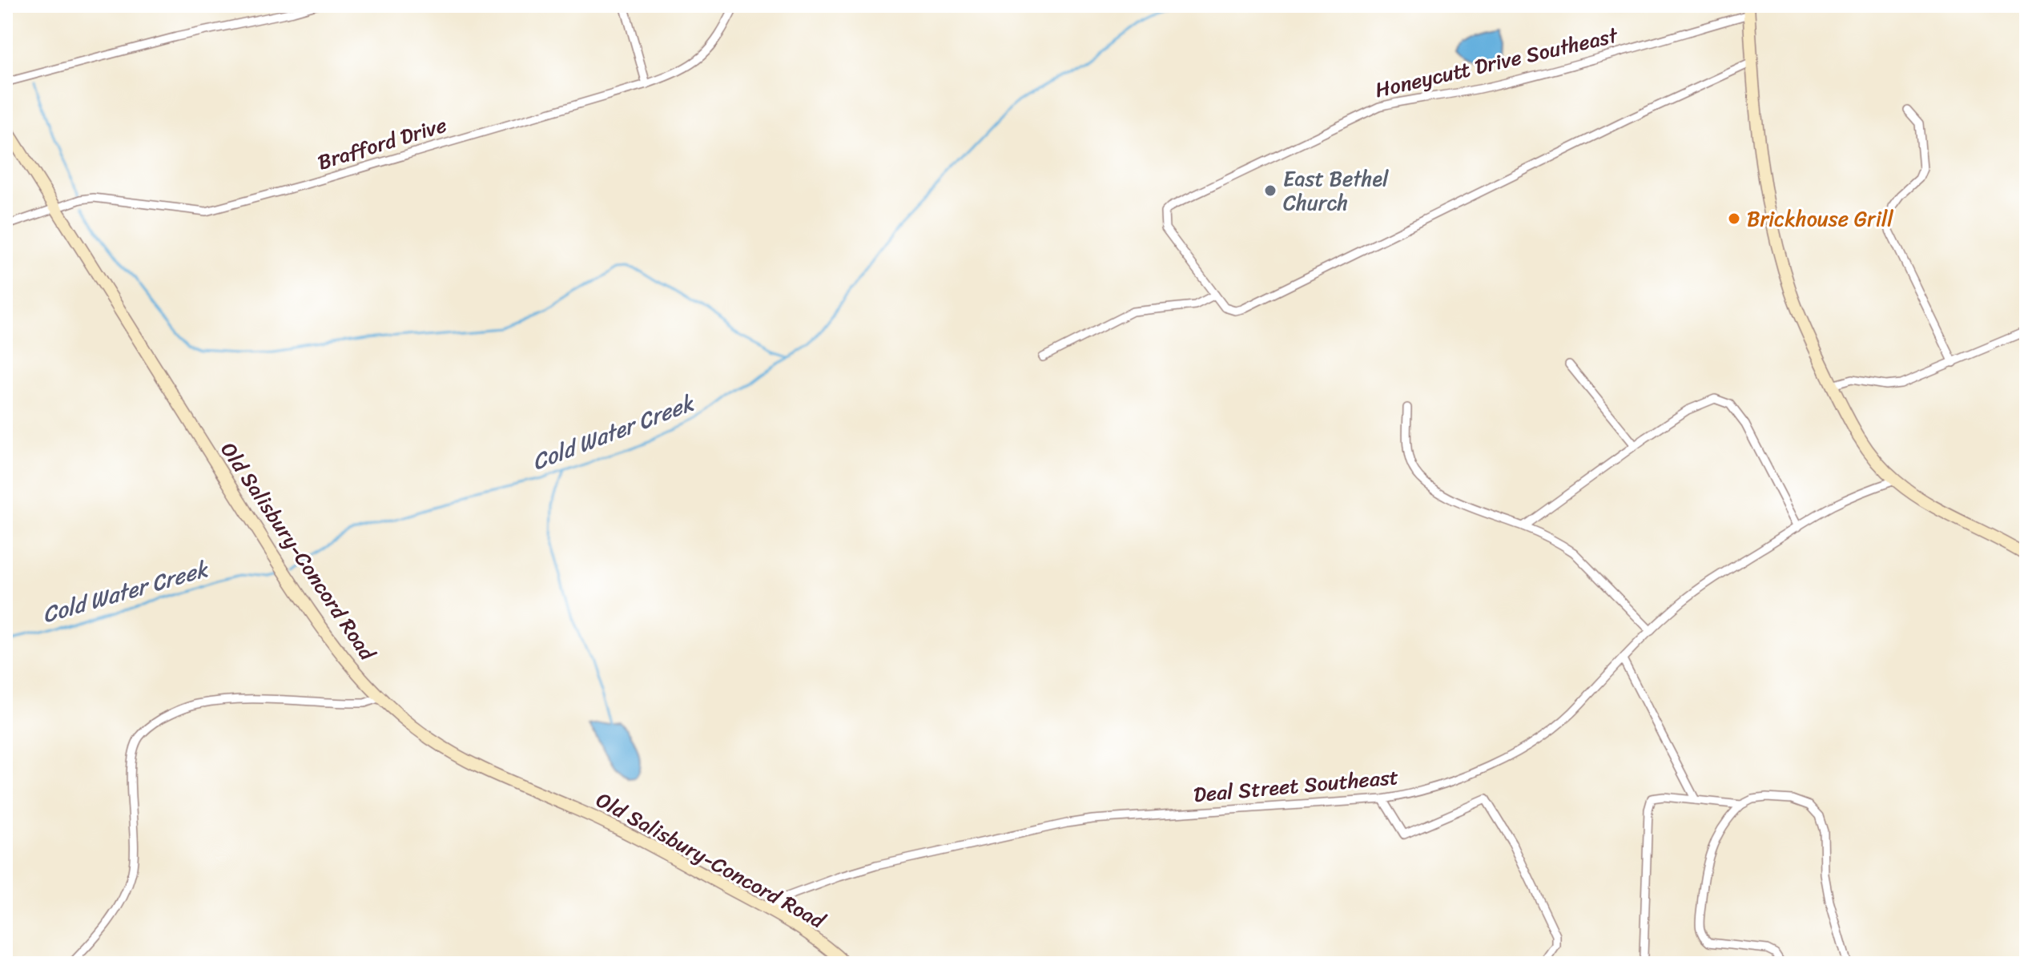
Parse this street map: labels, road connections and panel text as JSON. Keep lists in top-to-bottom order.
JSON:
{
  "streets": {
    "main road": ["Old Salisbury-Concord Road"],
    "street": ["Honeycutt Drive Southeast", "Brafford Drive", "Deal Street Southeast"]
  },
  "crossings": [
    ["Brafford Drive", "Old Salisbury-Concord Road"],
    ["Old Salisbury-Concord Road", "Deal Street Southeast"]
  ],
  "water": ["Cold Water Creek"],
  "places": ["East Bethel Church", "Brickhouse Grill"]
}
